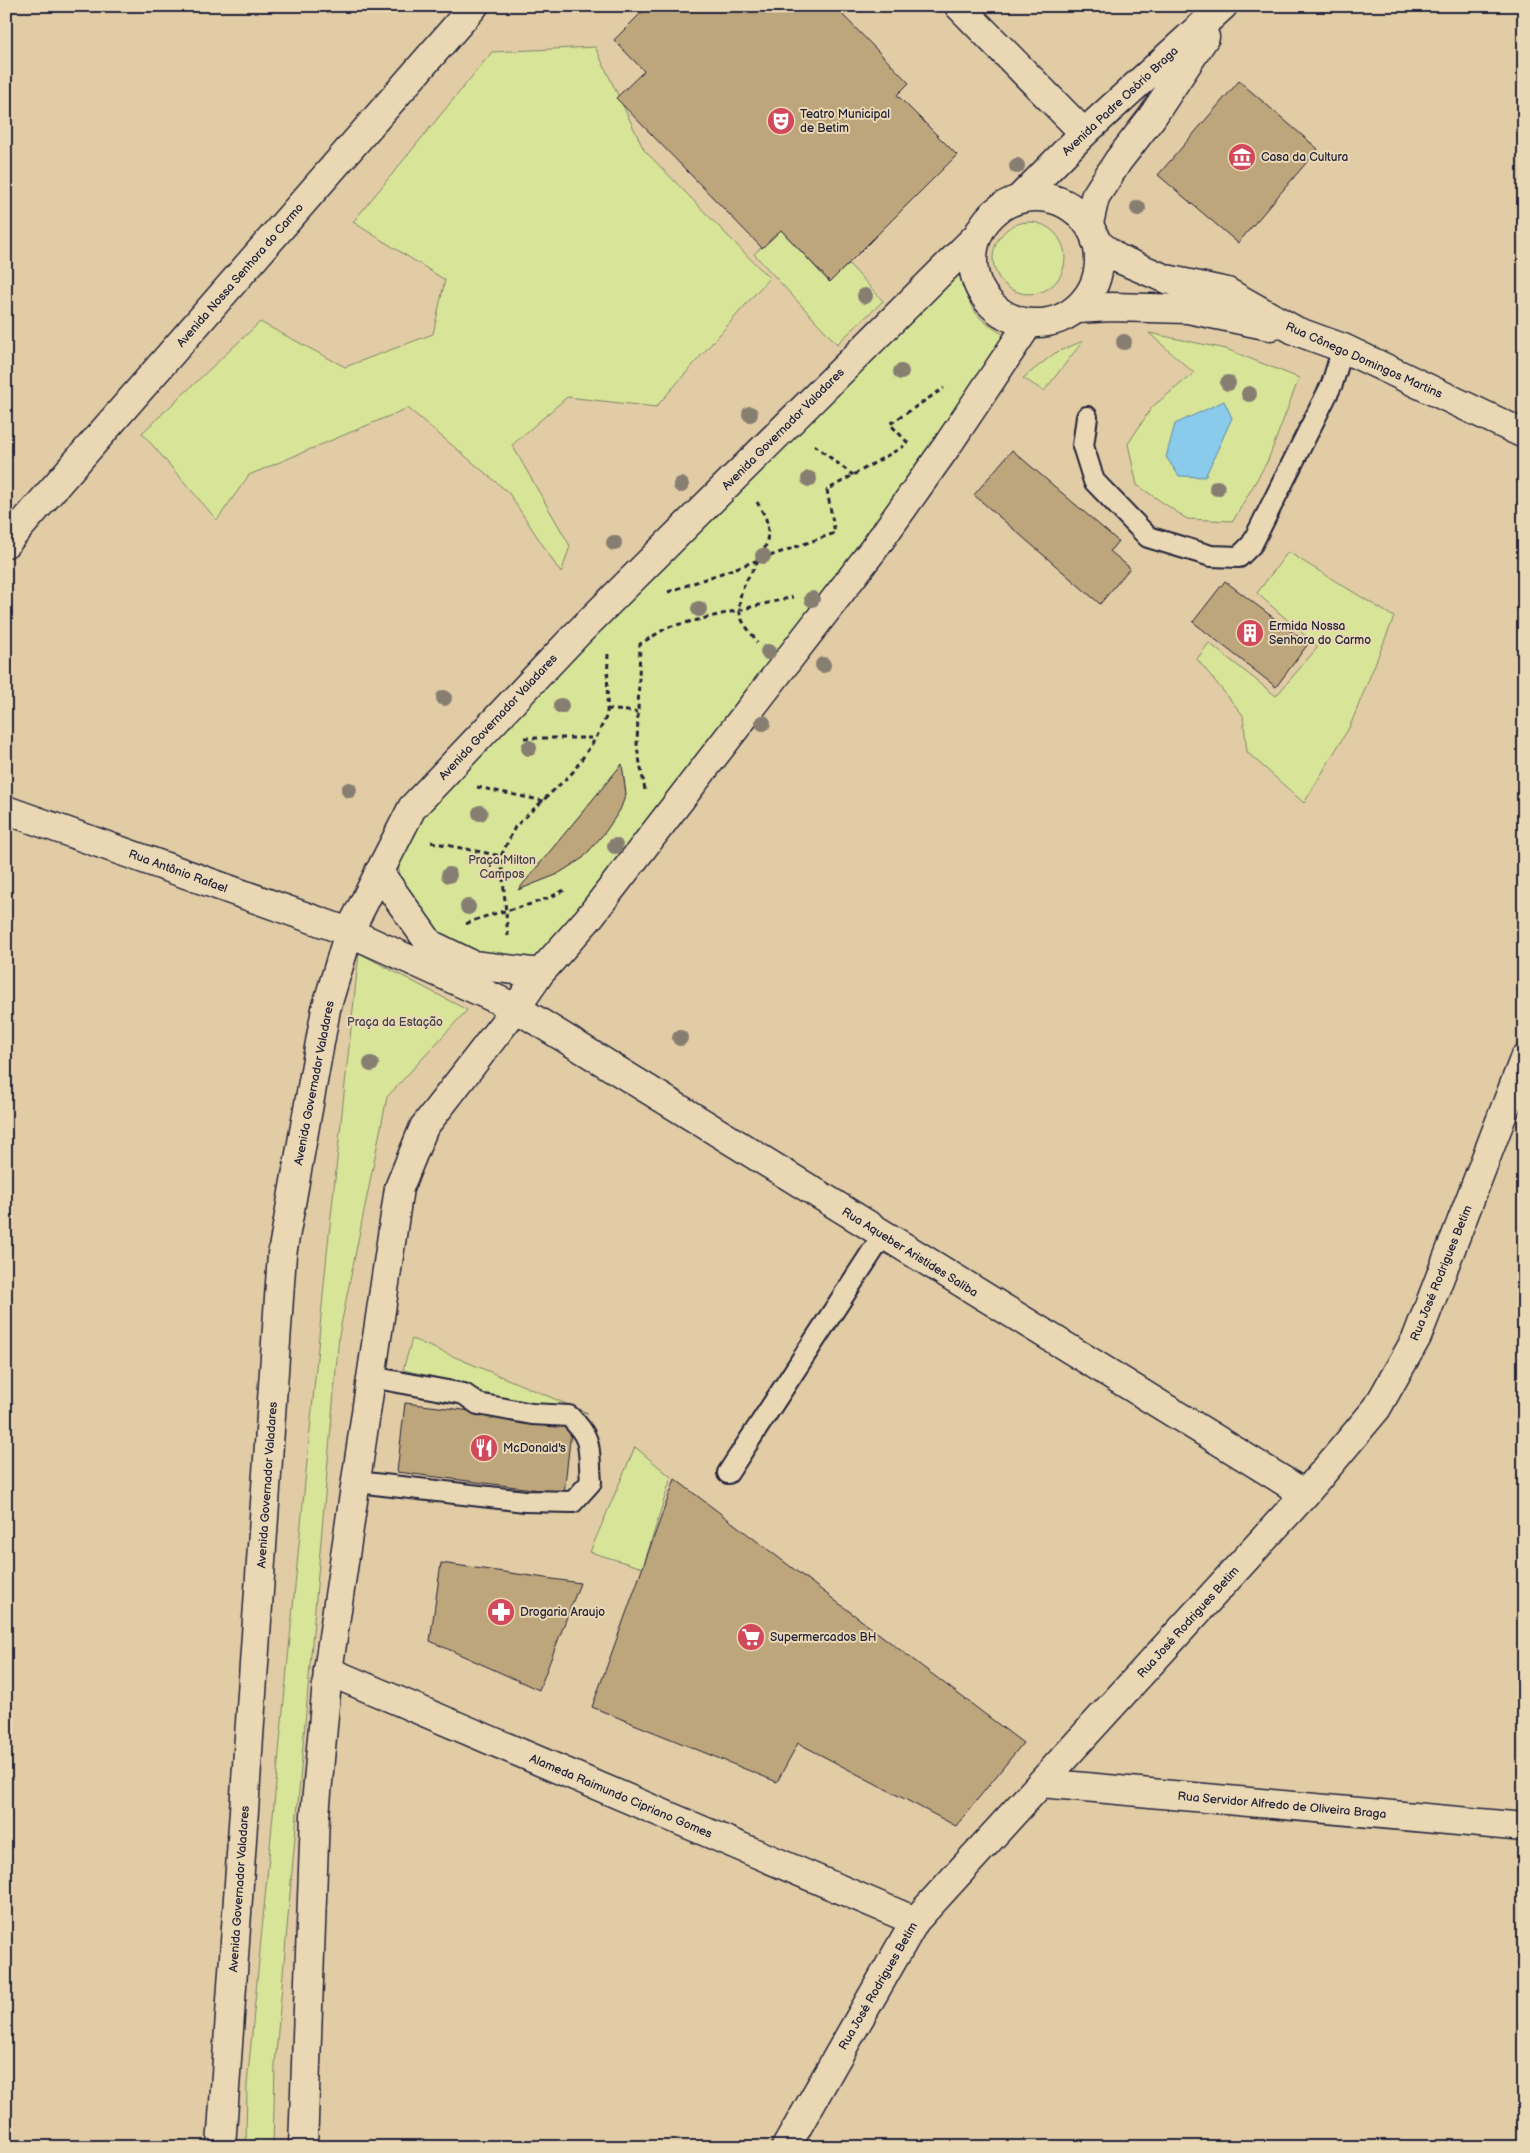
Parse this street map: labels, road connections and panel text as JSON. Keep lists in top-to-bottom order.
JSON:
{
  "streets": {
    "street": [
      "Avenida Padre Osório Braga",
      "Avenida Nossa Senhora do Carmo",
      "Rua Cônego Domingos Martins",
      "Avenida Governador Valadares",
      "Rua Antônio Rafael",
      "Rua Aqueber Aristides Saliba",
      "Rua José Rodrigues Betim",
      "Alameda Raimundo Cipriano Gomes",
      "Rua Servidor Alfredo de Oliveira Braga"
    ]
  },
  "crossings": [
    ["Avenida Padre Osório Braga", "Rua Cônego Domingos Martins"],
    ["Avenida Padre Osório Braga", "Avenida Governador Valadares"],
    ["Rua Cônego Domingos Martins", "Avenida Governador Valadares"],
    ["Avenida Governador Valadares", "Rua Antônio Rafael"],
    ["Rua Antônio Rafael", "Rua Aqueber Aristides Saliba"],
    ["Rua Aqueber Aristides Saliba", "Rua José Rodrigues Betim"],
    ["Rua José Rodrigues Betim", "Alameda Raimundo Cipriano Gomes"],
    ["Rua José Rodrigues Betim", "Rua Servidor Alfredo de Oliveira Braga"]
  ],
  "parks": ["Praça Milton Campos", "Praça da Estação"],
  "places": {
    "theatre": ["Teatro Municipal de Betim"],
    "museum": ["Casa da Cultura"],
    "building": ["Ermida Nossa Senhora do Carmo"],
    "restaurant": ["McDonald's"],
    "pharmacy": ["Drogaria Araujo"],
    "supermarket": ["Supermercados BH"]
  }
}
